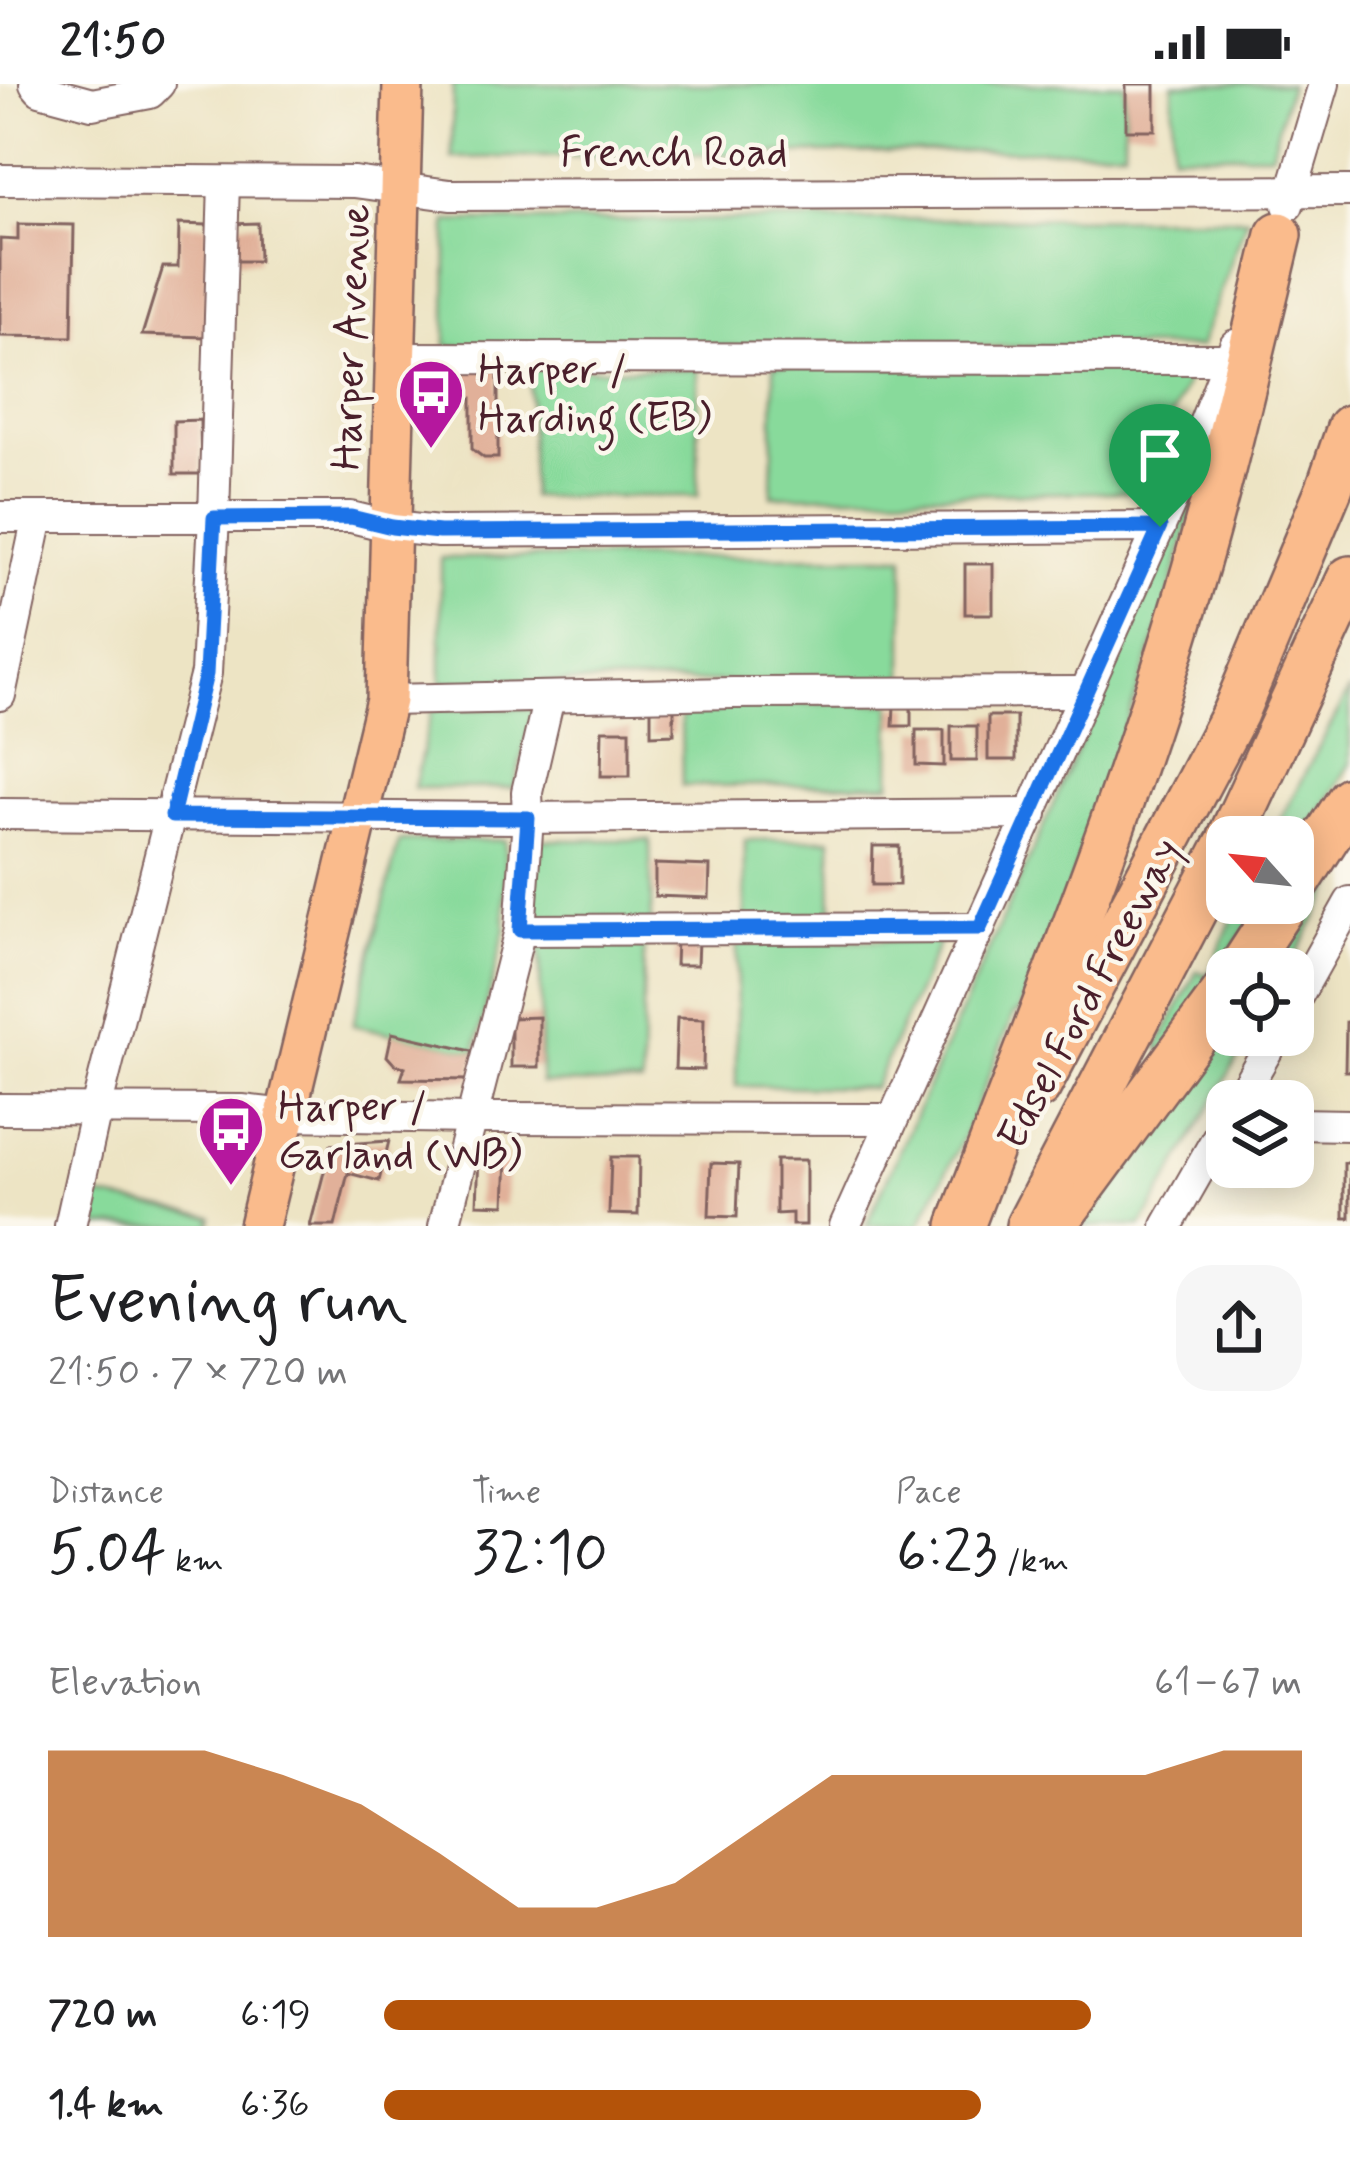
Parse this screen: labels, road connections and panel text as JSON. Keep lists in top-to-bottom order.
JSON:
{
  "streets": {
    "highway": ["Edsel Ford Freeway"],
    "main road": ["Harper Avenue"],
    "street": ["French Road"]
  },
  "crossings": [
    ["French Road", "Harper Avenue"]
  ],
  "places": {
    "bus stop": ["Harper / Harding (EB)", "Harper / Garland (WB)"]
  },
  "north": "top left",
  "page": {
    "status": "21:50",
    "heading": ["Evening run", "21:50 · 7 × 720 m"],
    "stats": [
      ["Distance", "5.04 km"],
      ["Time", "32:10"],
      ["Pace", "6:23 /km"]
    ],
    "chart": ["Elevation", "61–67 m"],
    "list": [
      {
        "name": "720 m",
        "note": "6:19"
      },
      {
        "name": "1.4 km",
        "note": "6:36"
      }
    ]
  }
}
